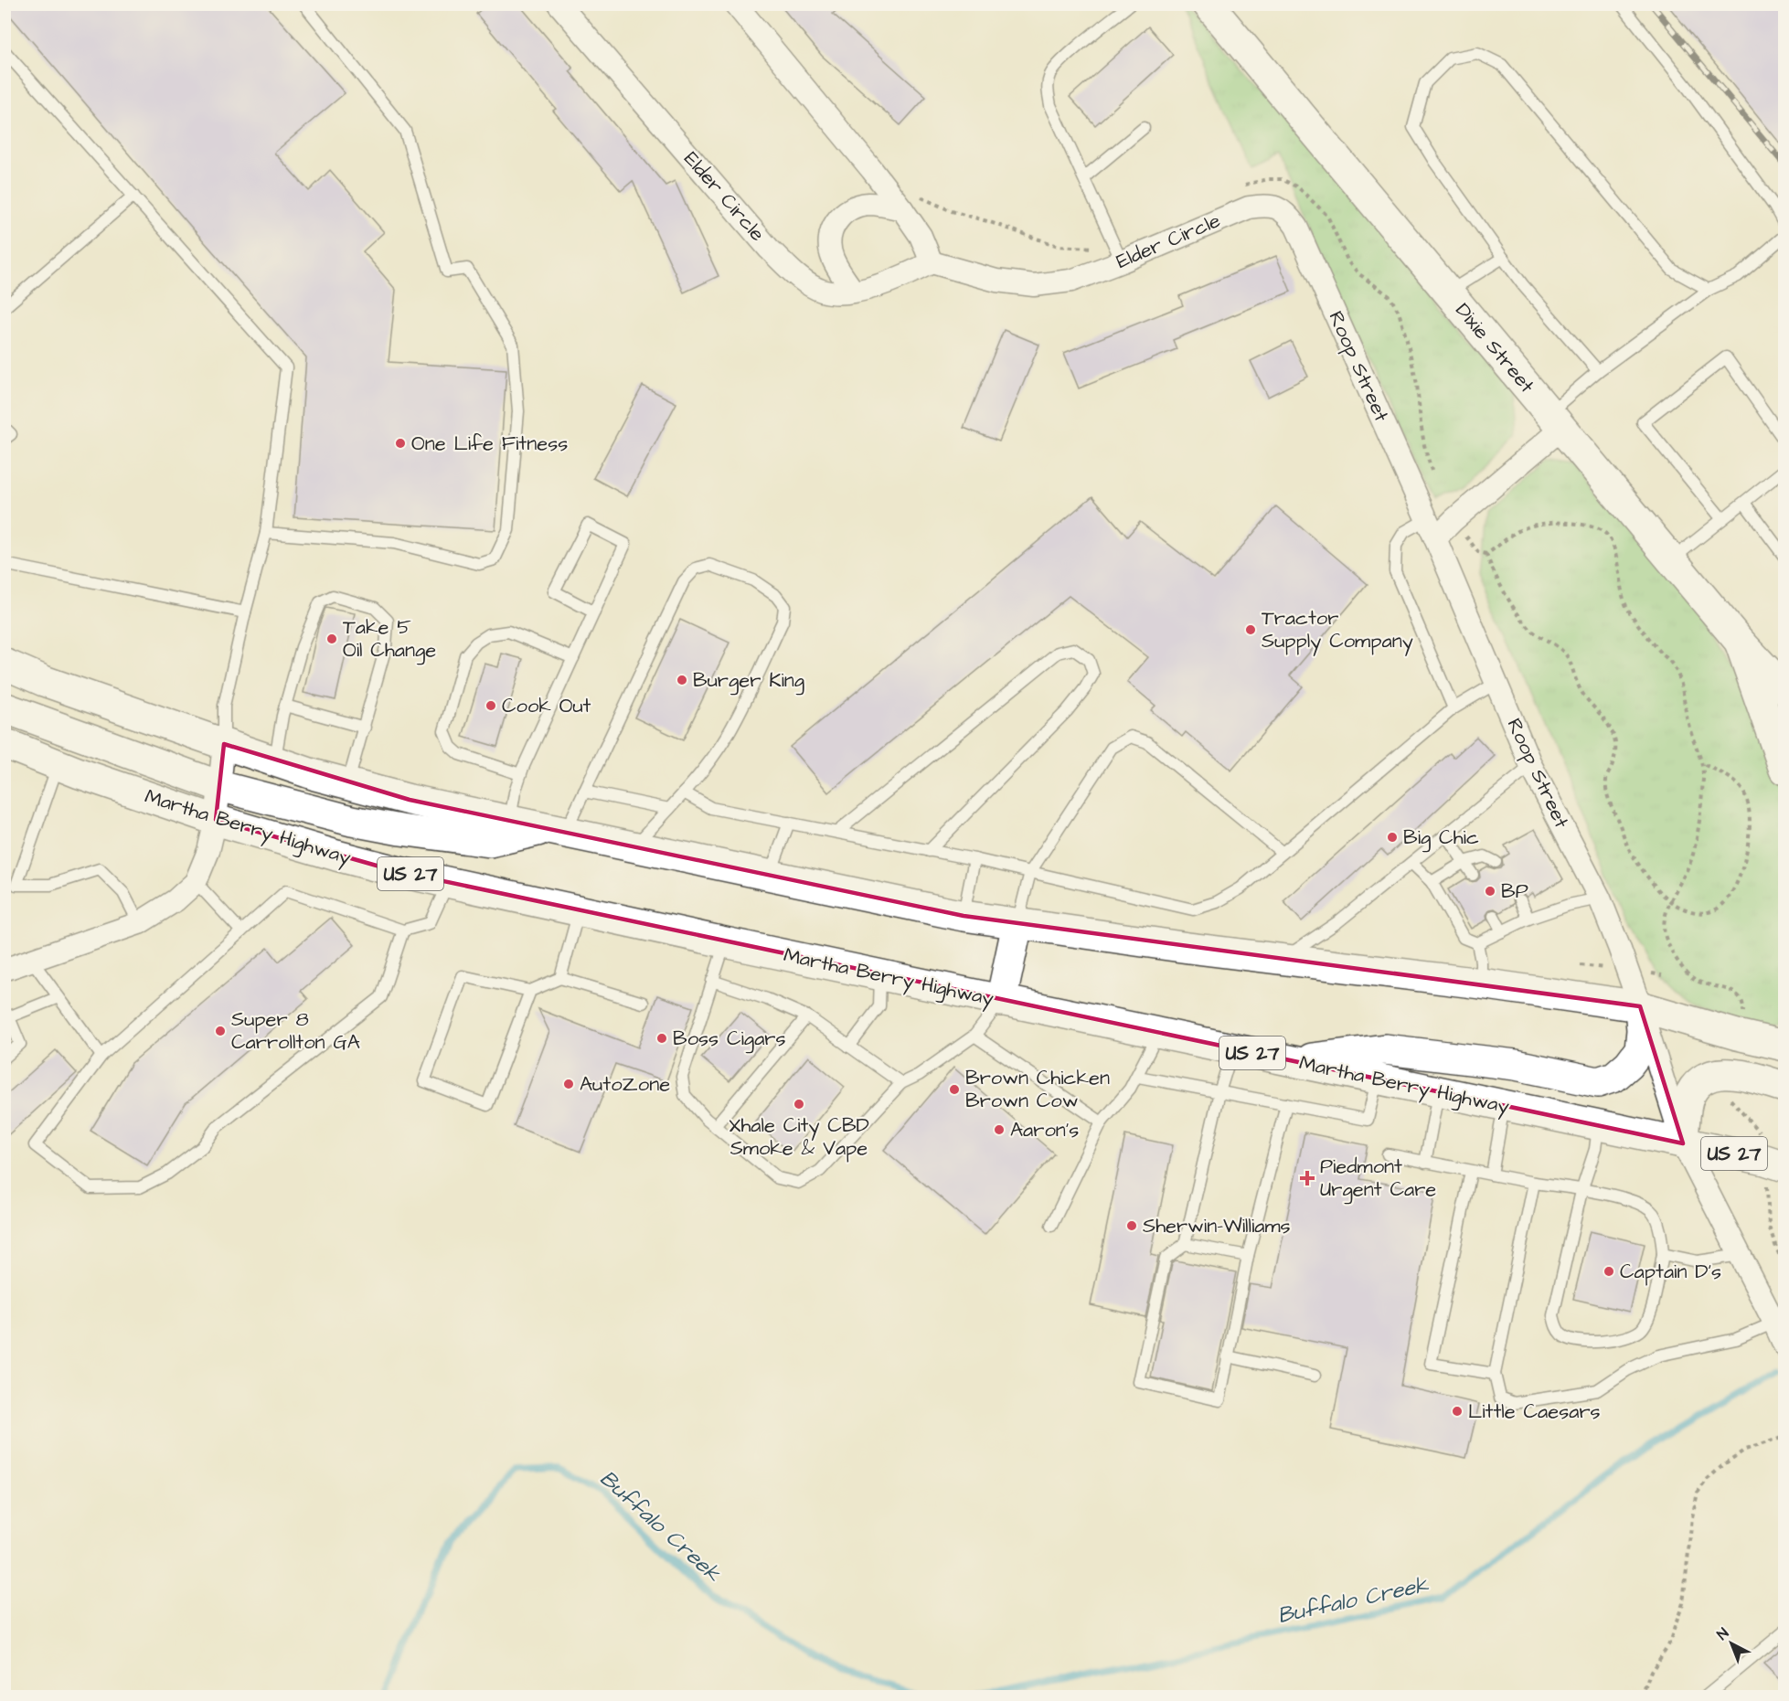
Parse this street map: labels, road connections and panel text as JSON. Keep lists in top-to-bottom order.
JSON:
{
  "streets": {
    "main road": ["Dixie Street", "Martha Berry Highway", "US 27"],
    "street": ["Elder Circle", "Roop Street"]
  },
  "crossings": [
    ["Elder Circle", "Roop Street"],
    ["Roop Street", "Martha Berry Highway"]
  ],
  "water": ["Buffalo Creek"],
  "places": {
    "other": [
      "One Life Fitness",
      "Tractor Supply Company",
      "Take 5 Oil Change",
      "Burger King",
      "Cook Out",
      "Big Chic",
      "BP",
      "Super 8 Carrollton GA",
      "Boss Cigars",
      "AutoZone",
      "Brown Chicken Brown Cow",
      "Xhale City CBD Smoke & Vape",
      "Aaron's",
      "Sherwin-Williams",
      "Captain D's",
      "Little Caesars"
    ],
    "health": ["Piedmont Urgent Care"]
  },
  "north": "top left"
}
